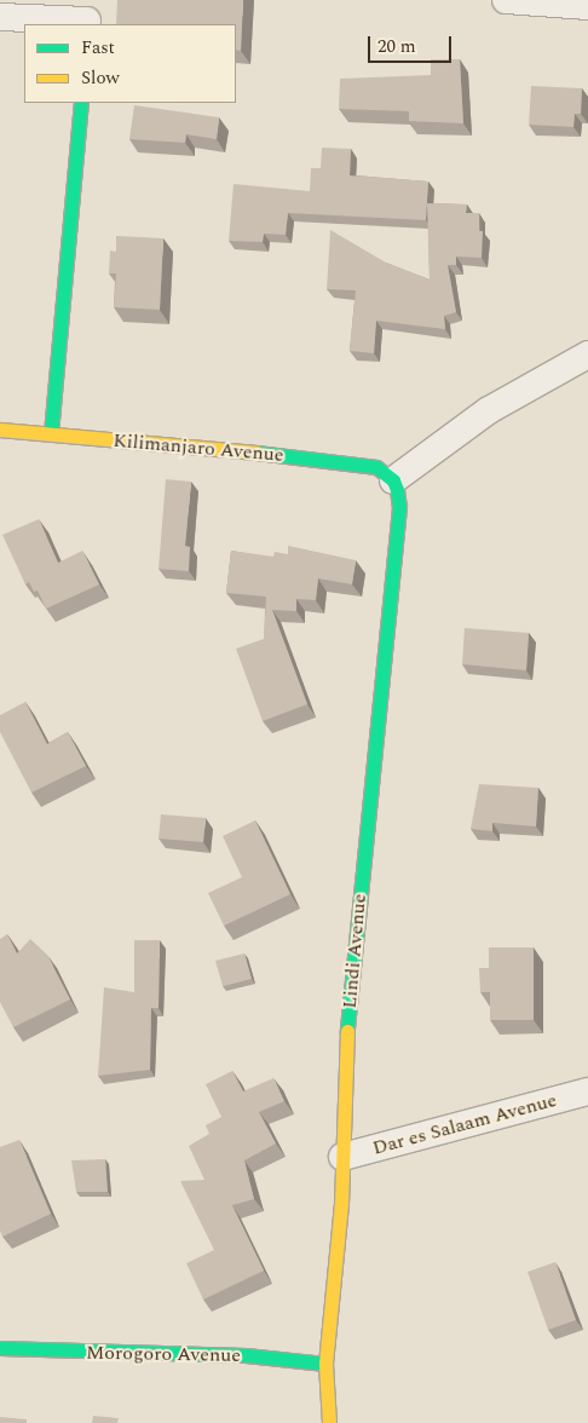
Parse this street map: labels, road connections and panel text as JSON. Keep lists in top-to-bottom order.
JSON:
{
  "streets": {
    "street": [
      "Kilimanjaro Avenue",
      "Lindi Avenue",
      "Dar es Salaam Avenue",
      "Morogoro Avenue"
    ]
  },
  "crossings": [
    ["Kilimanjaro Avenue", "Lindi Avenue"],
    ["Lindi Avenue", "Dar es Salaam Avenue"],
    ["Lindi Avenue", "Morogoro Avenue"]
  ],
  "legend": ["Fast", "Slow"],
  "scale_bar": "20 m"
}
